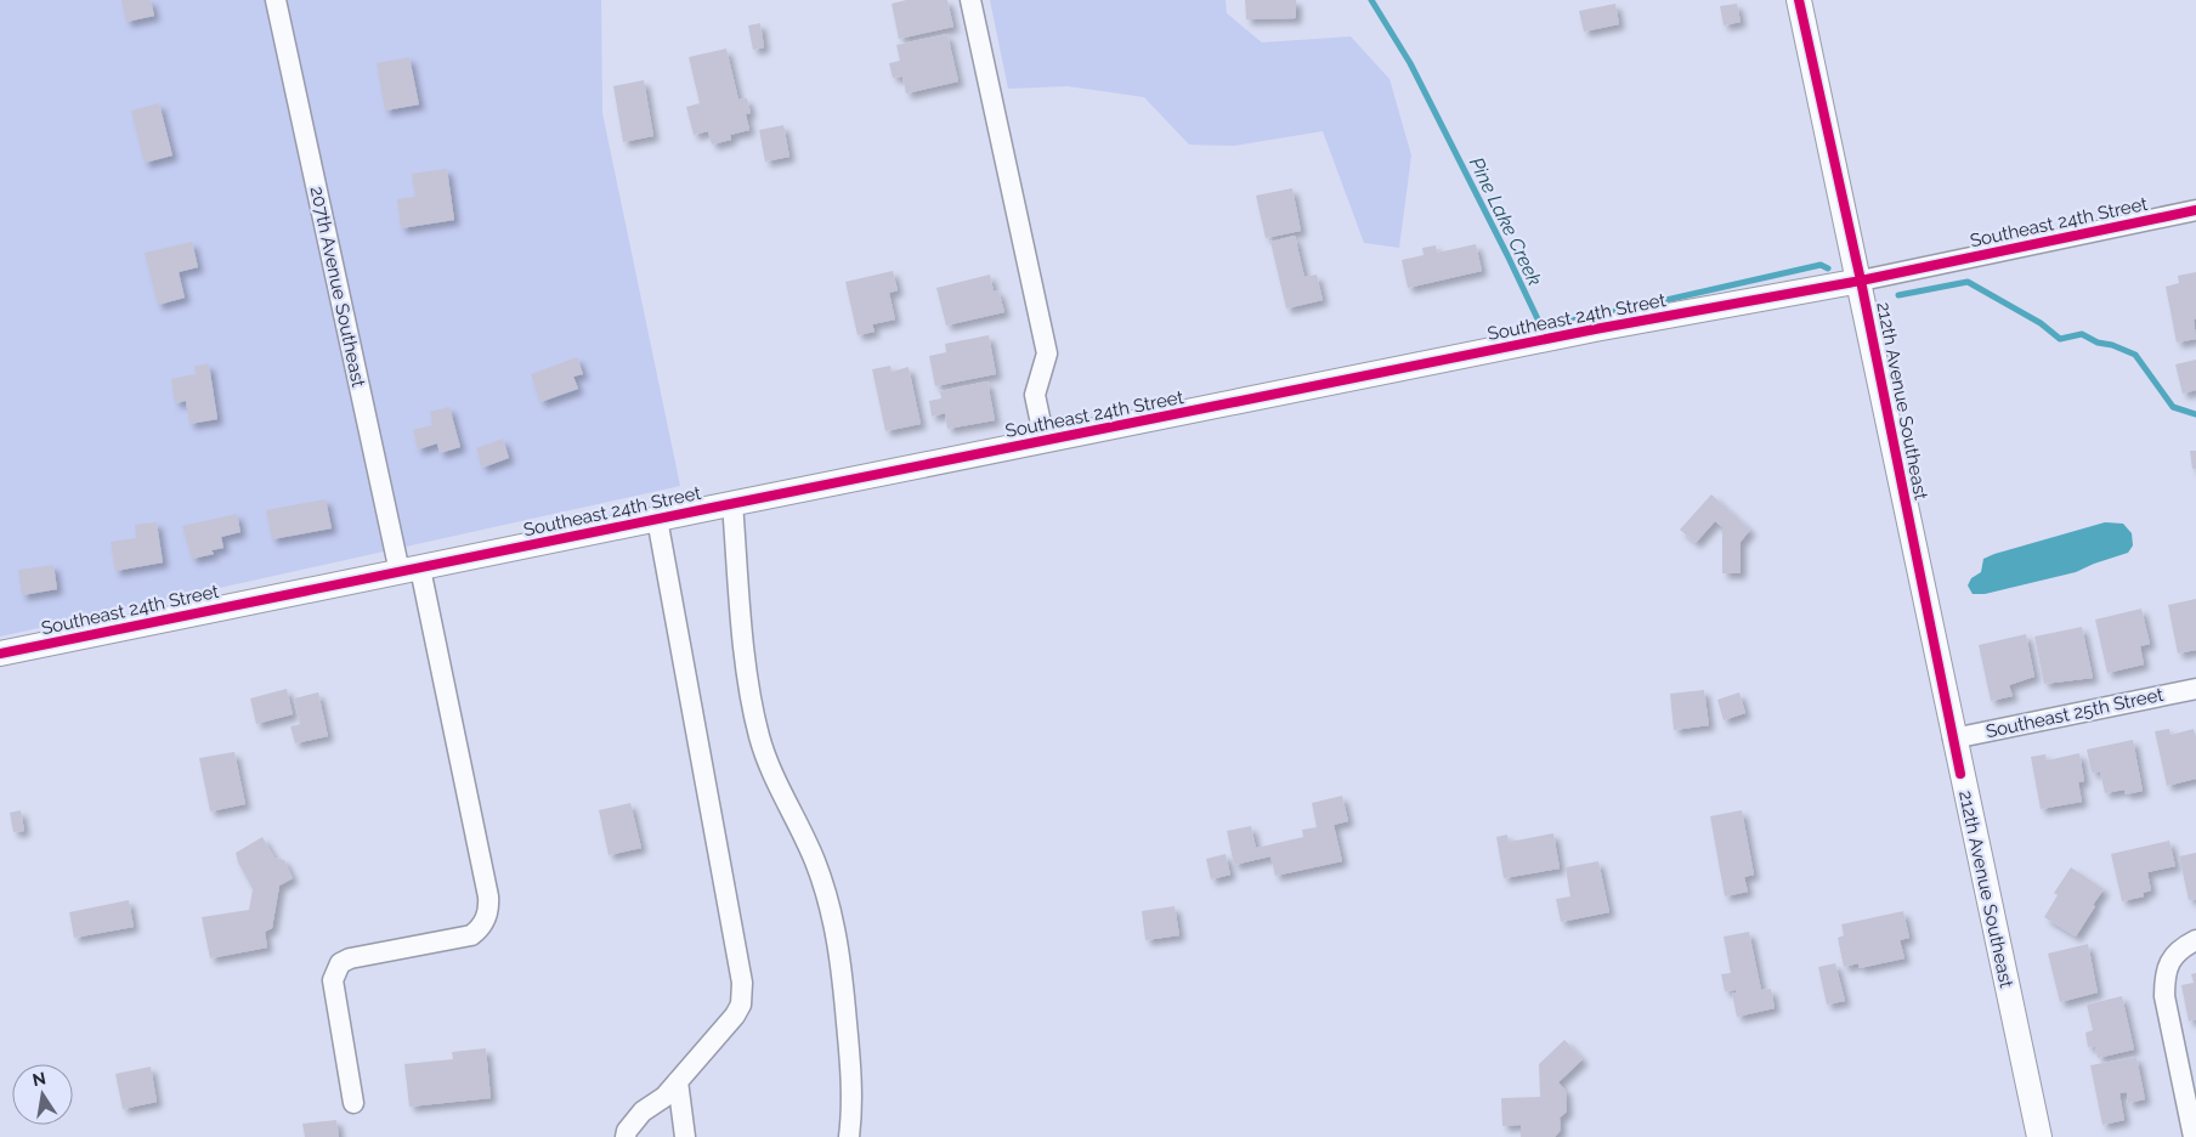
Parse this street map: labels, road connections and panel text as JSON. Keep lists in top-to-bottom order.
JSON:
{
  "streets": {
    "street": [
      "Southeast 24th Street",
      "207th Avenue Southeast",
      "212th Avenue Southeast",
      "Southeast 25th Street"
    ]
  },
  "crossings": [
    ["Southeast 24th Street", "207th Avenue Southeast"],
    ["Southeast 24th Street", "212th Avenue Southeast"],
    ["212th Avenue Southeast", "Southeast 25th Street"]
  ],
  "water": ["Pine Lake Creek"],
  "north": "top"
}
